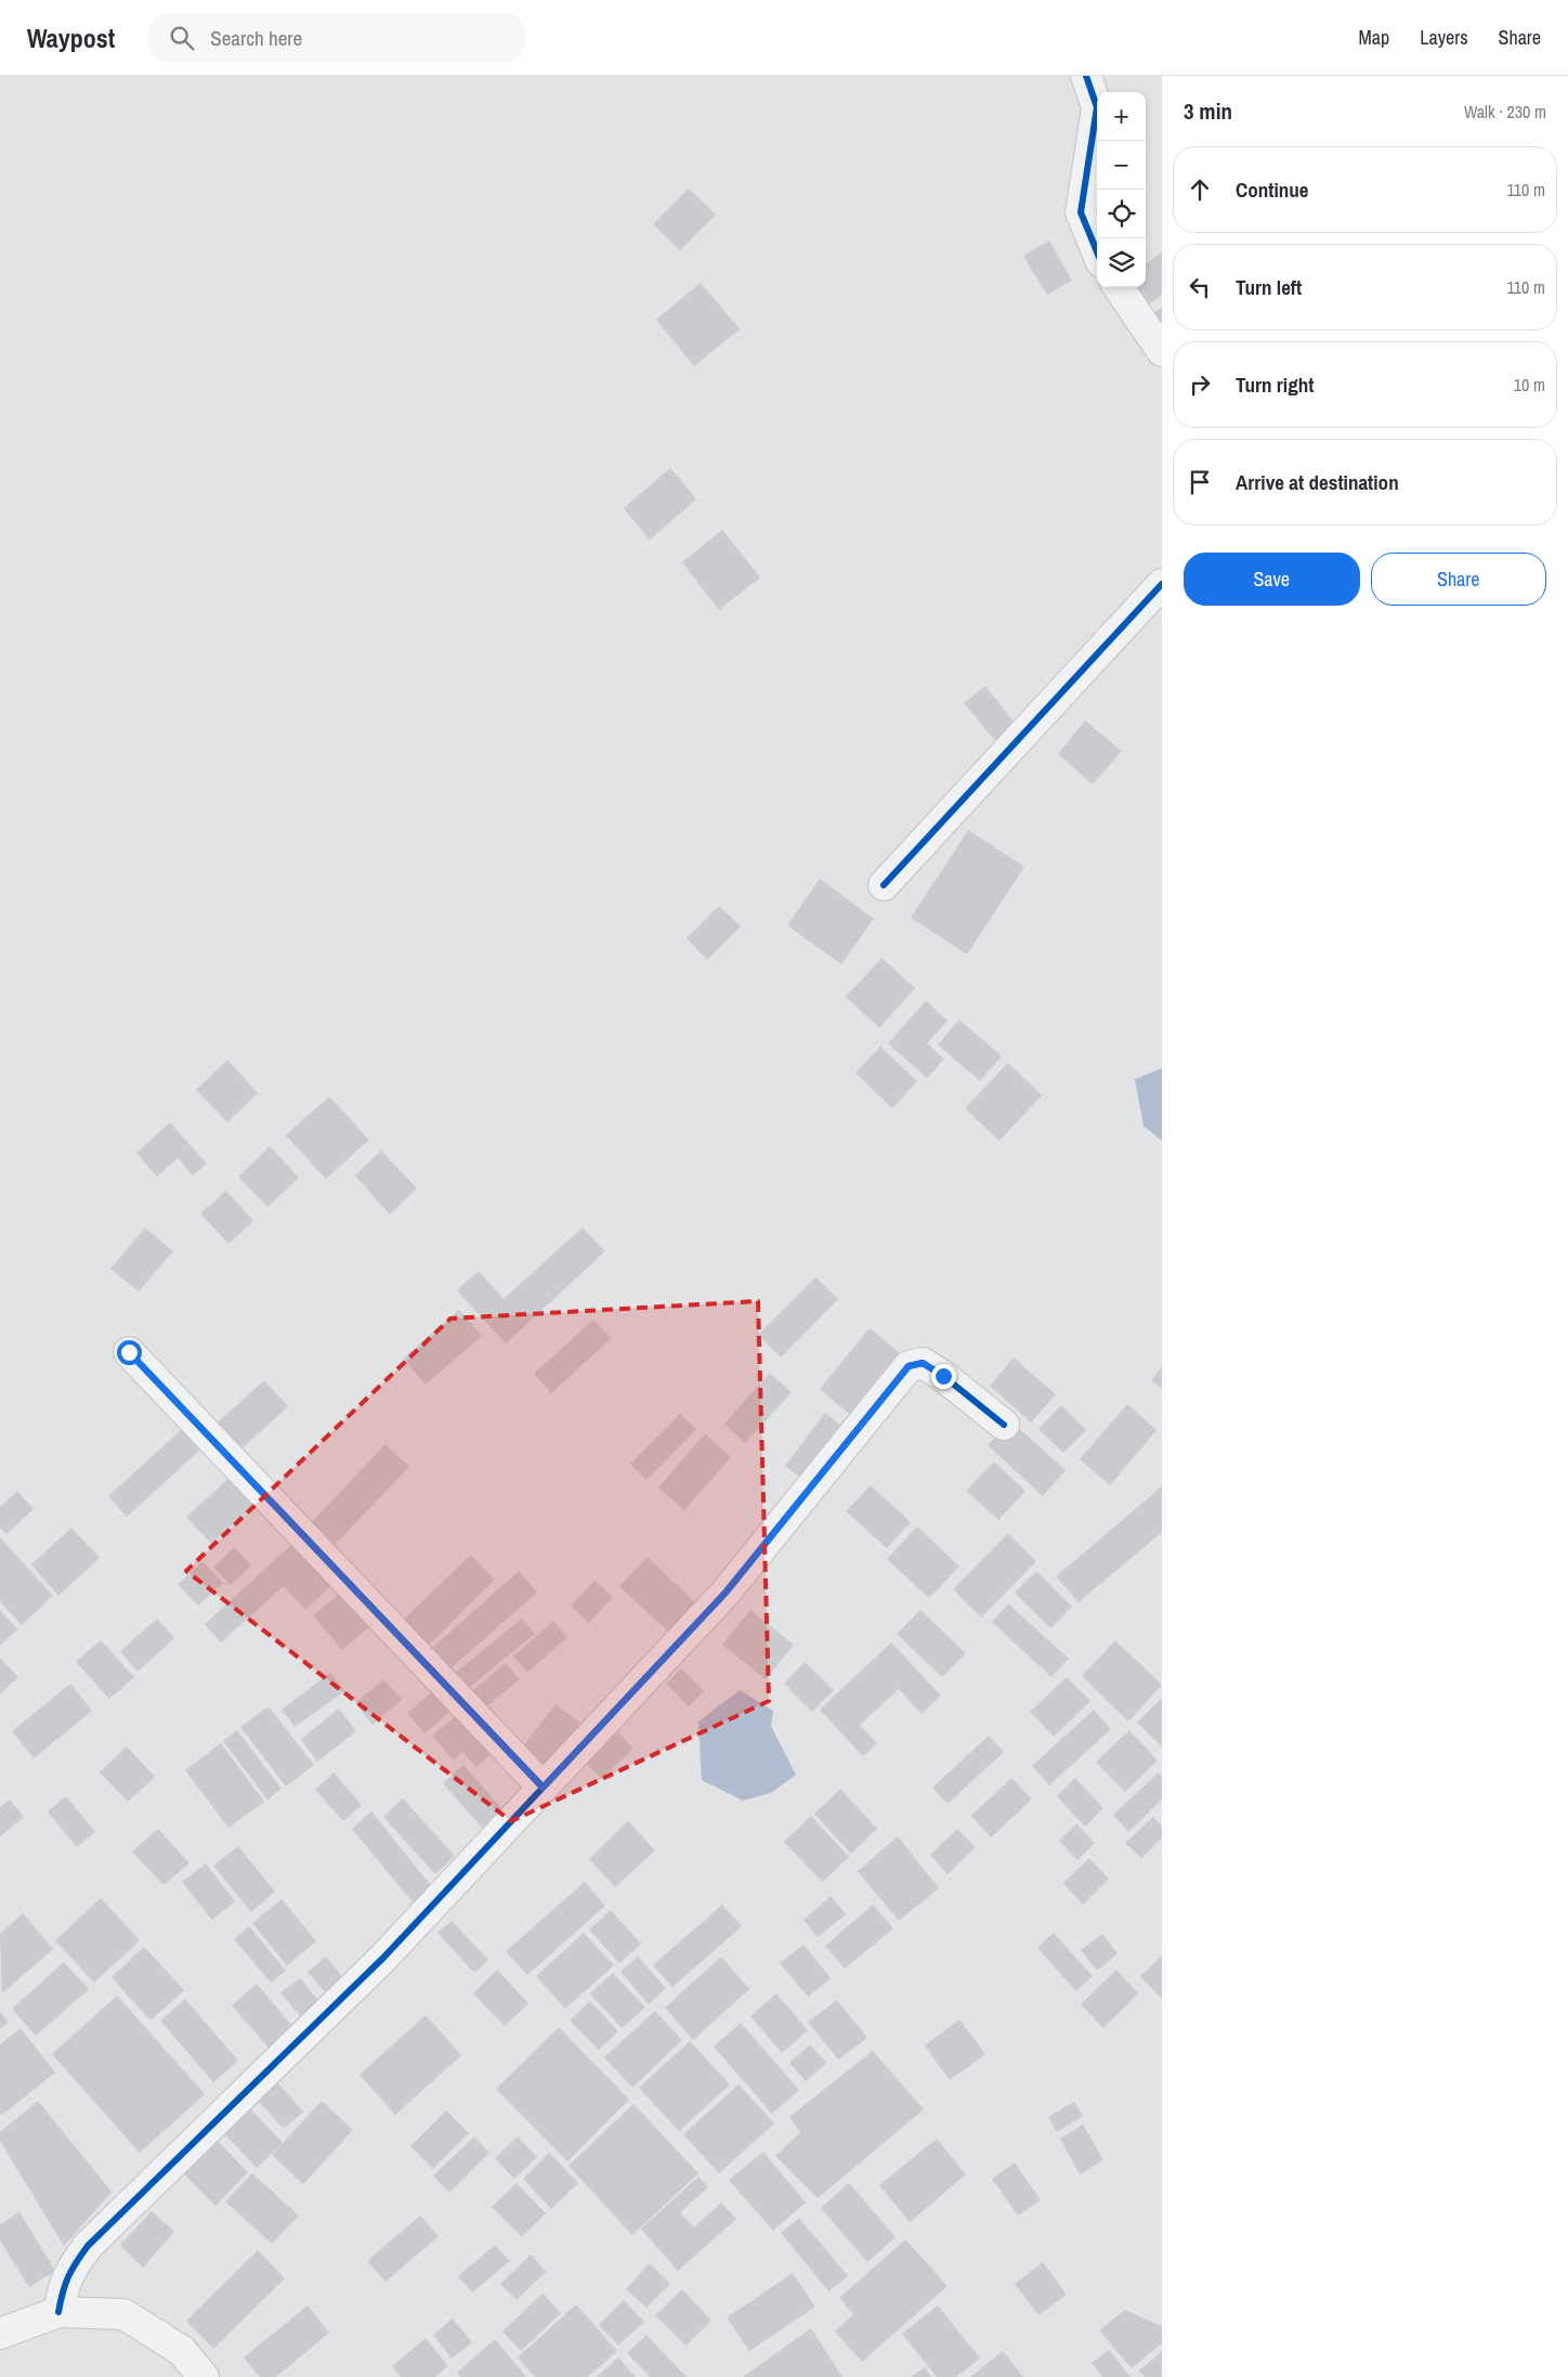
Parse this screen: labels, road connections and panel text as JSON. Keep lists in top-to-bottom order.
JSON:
{
  "page": {
    "header": "Waypost",
    "search": "Search here",
    "nav": ["Map", "Layers", "Share"],
    "heading": ["3 min", "Walk · 230 m"],
    "map_buttons": ["+", "−"],
    "list": [
      ["Continue", "110 m"],
      ["Turn left", "110 m"],
      ["Turn right", "10 m"],
      "Arrive at destination"
    ],
    "buttons": ["Save", "Share"]
  }
}
